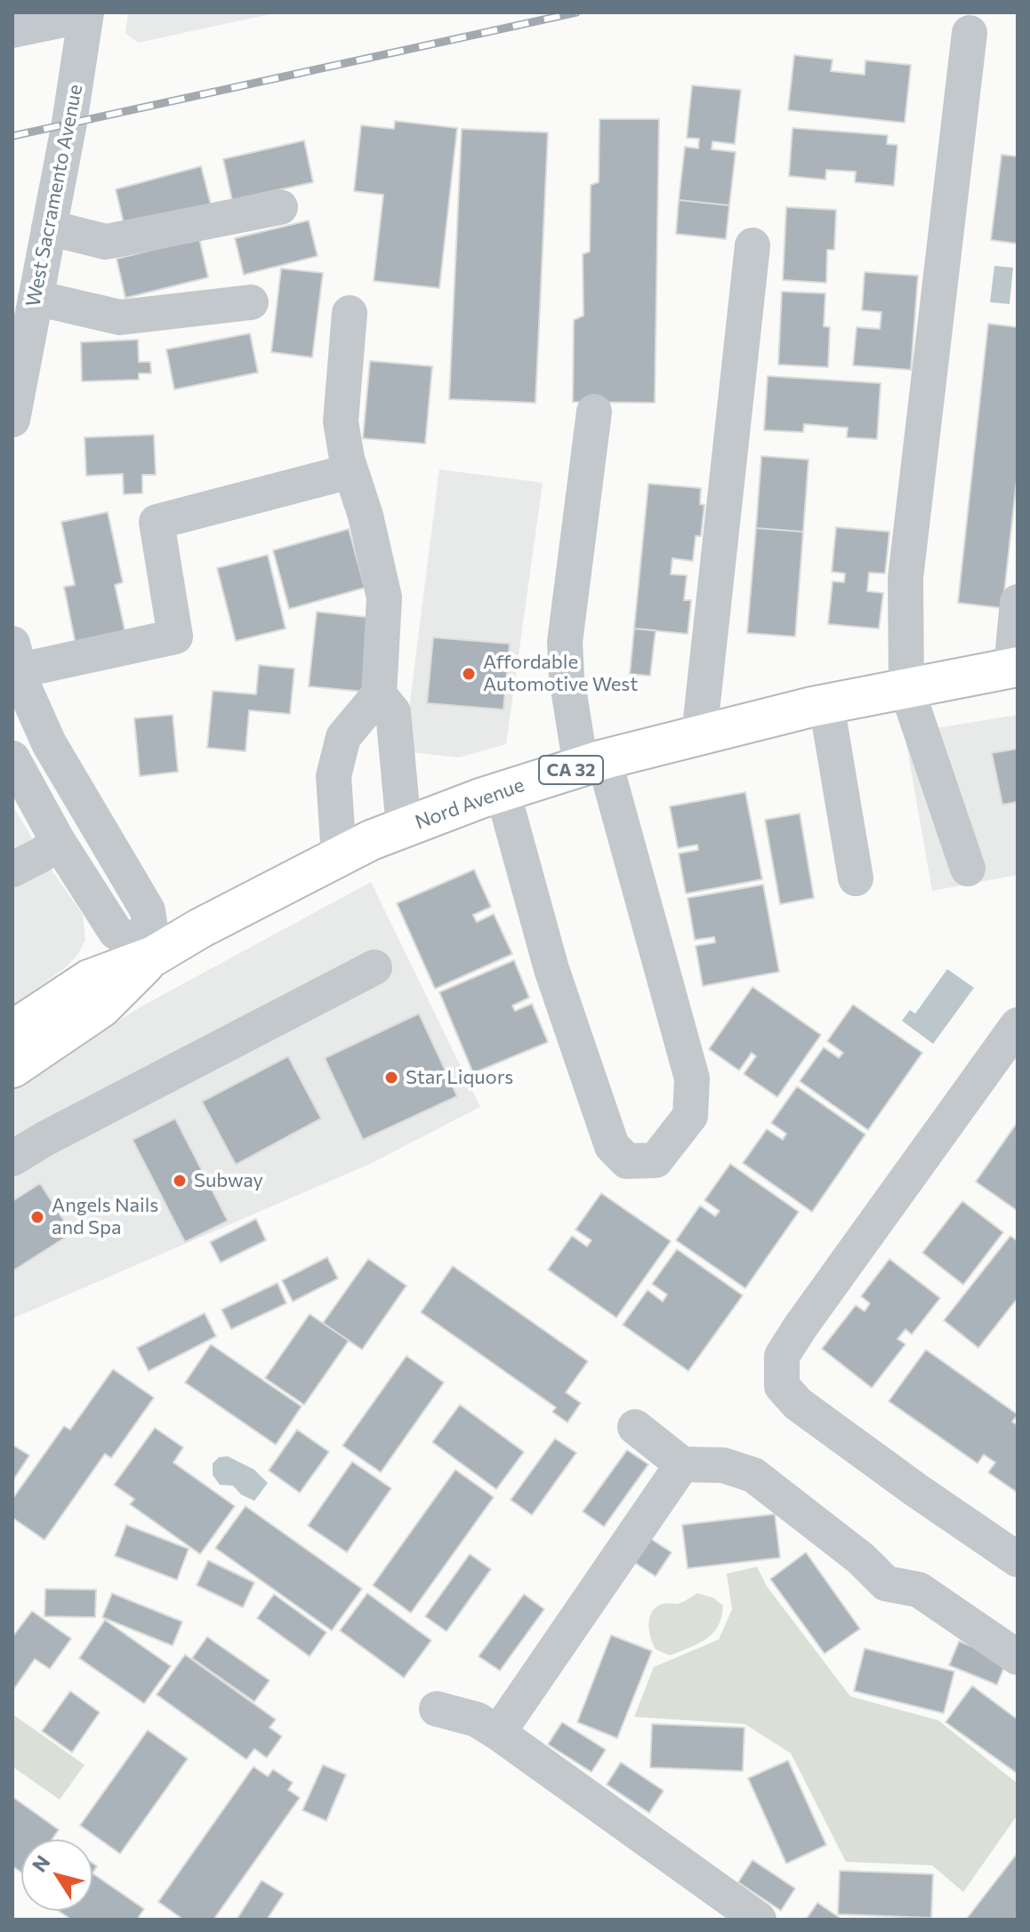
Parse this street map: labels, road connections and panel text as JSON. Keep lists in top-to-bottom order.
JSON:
{
  "streets": {
    "main road": ["CA 32", "Nord Avenue"],
    "street": ["West Sacramento Avenue"]
  },
  "places": [
    "Affordable Automotive West",
    "Star Liquors",
    "Subway",
    "Angels Nails and Spa"
  ],
  "north": "top left"
}
